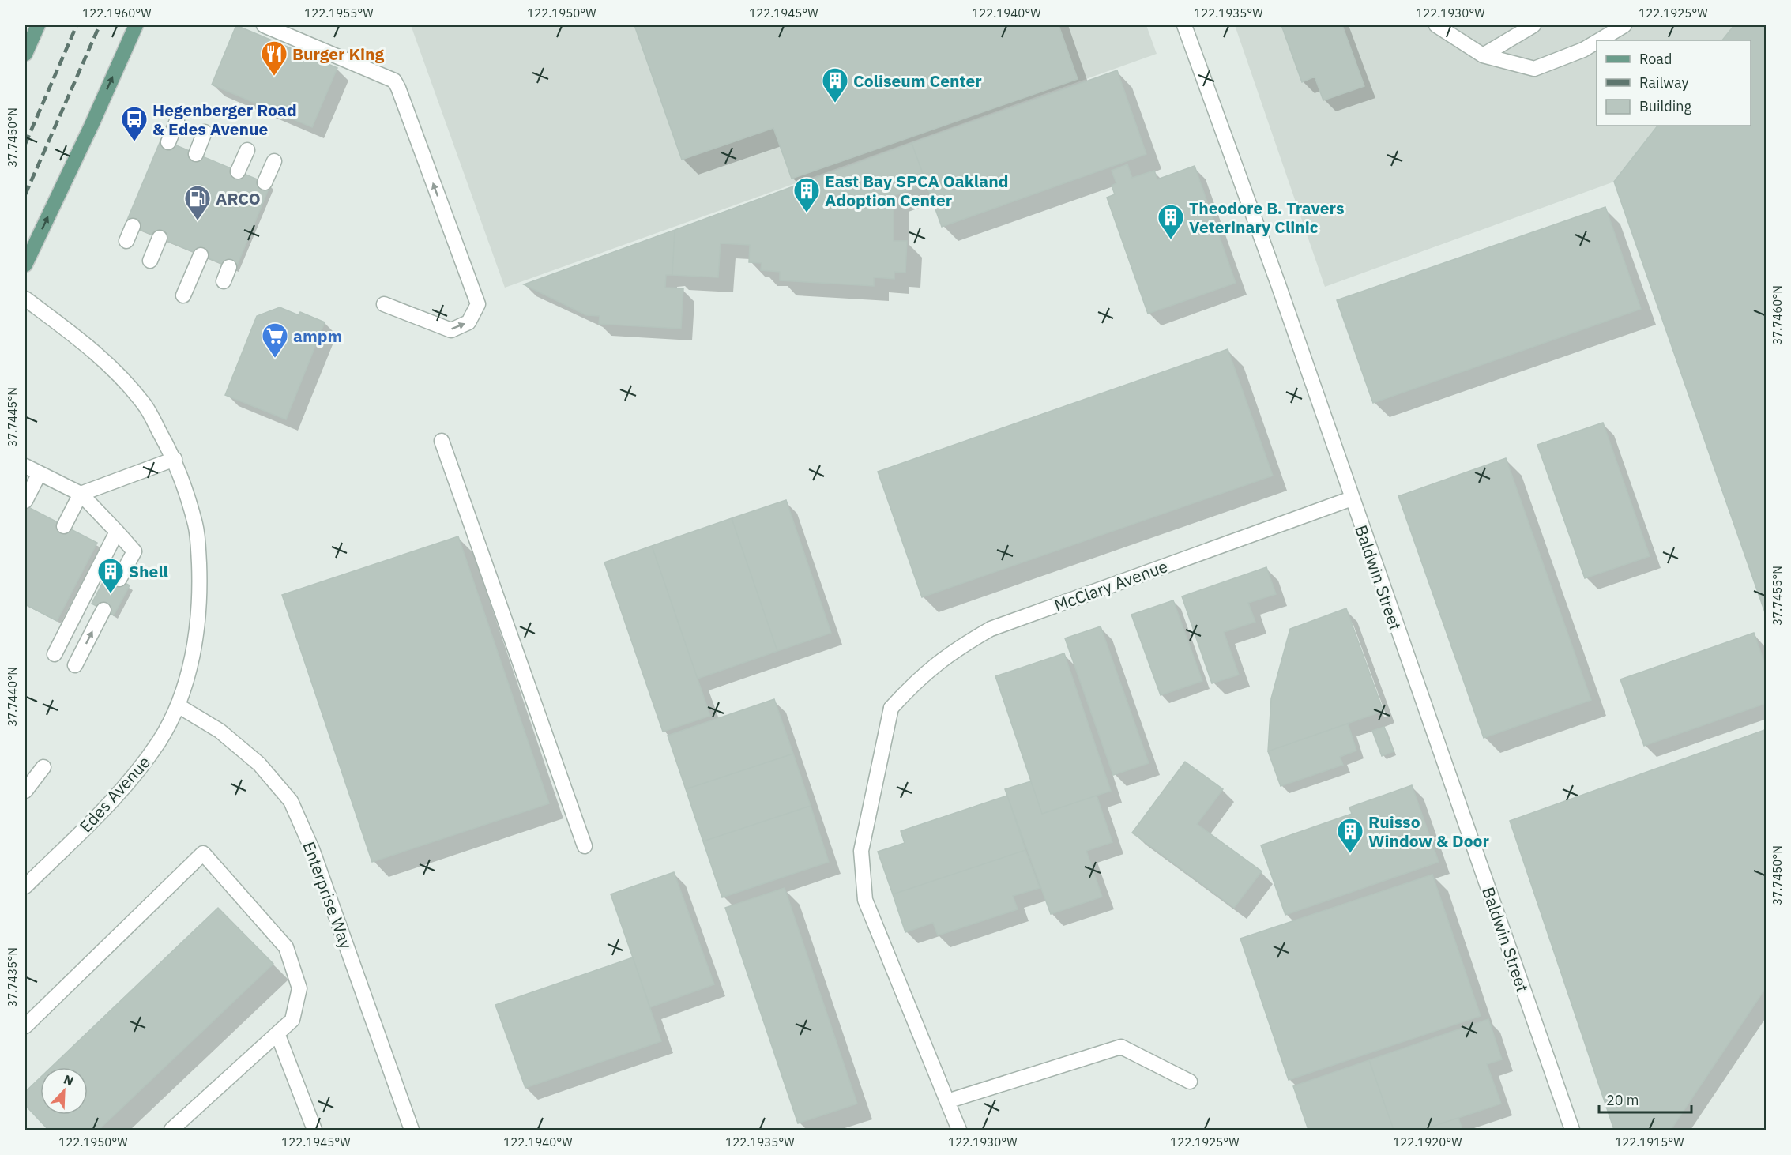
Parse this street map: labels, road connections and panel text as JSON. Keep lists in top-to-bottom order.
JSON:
{
  "streets": {
    "street": [
      "Baldwin Street",
      "McClary Avenue",
      "Edes Avenue",
      "Enterprise Way"
    ]
  },
  "crossings": [
    ["Baldwin Street", "McClary Avenue"],
    ["Edes Avenue", "Enterprise Way"]
  ],
  "places": {
    "restaurant": ["Burger King"],
    "building": [
      "Coliseum Center",
      "East Bay SPCA Oakland Adoption Center",
      "Theodore B. Travers Veterinary Clinic",
      "Shell",
      "Ruisso Window & Door"
    ],
    "bus stop": ["Hegenberger Road & Edes Avenue"],
    "fuel station": ["ARCO"],
    "supermarket": ["ampm"]
  },
  "legend": ["Road", "Railway", "Building"],
  "scale_bar": "20 m",
  "north": "top right",
  "coordinates": [
    "122.1960°W",
    "122.1955°W",
    "122.1950°W",
    "122.1945°W",
    "122.1940°W",
    "122.1935°W",
    "122.1930°W",
    "122.1925°W",
    "37.7450°N",
    "37.7460°N",
    "37.7445°N",
    "37.7455°N",
    "37.7440°N",
    "37.7435°N",
    "122.1920°W",
    "122.1915°W"
  ]
}
